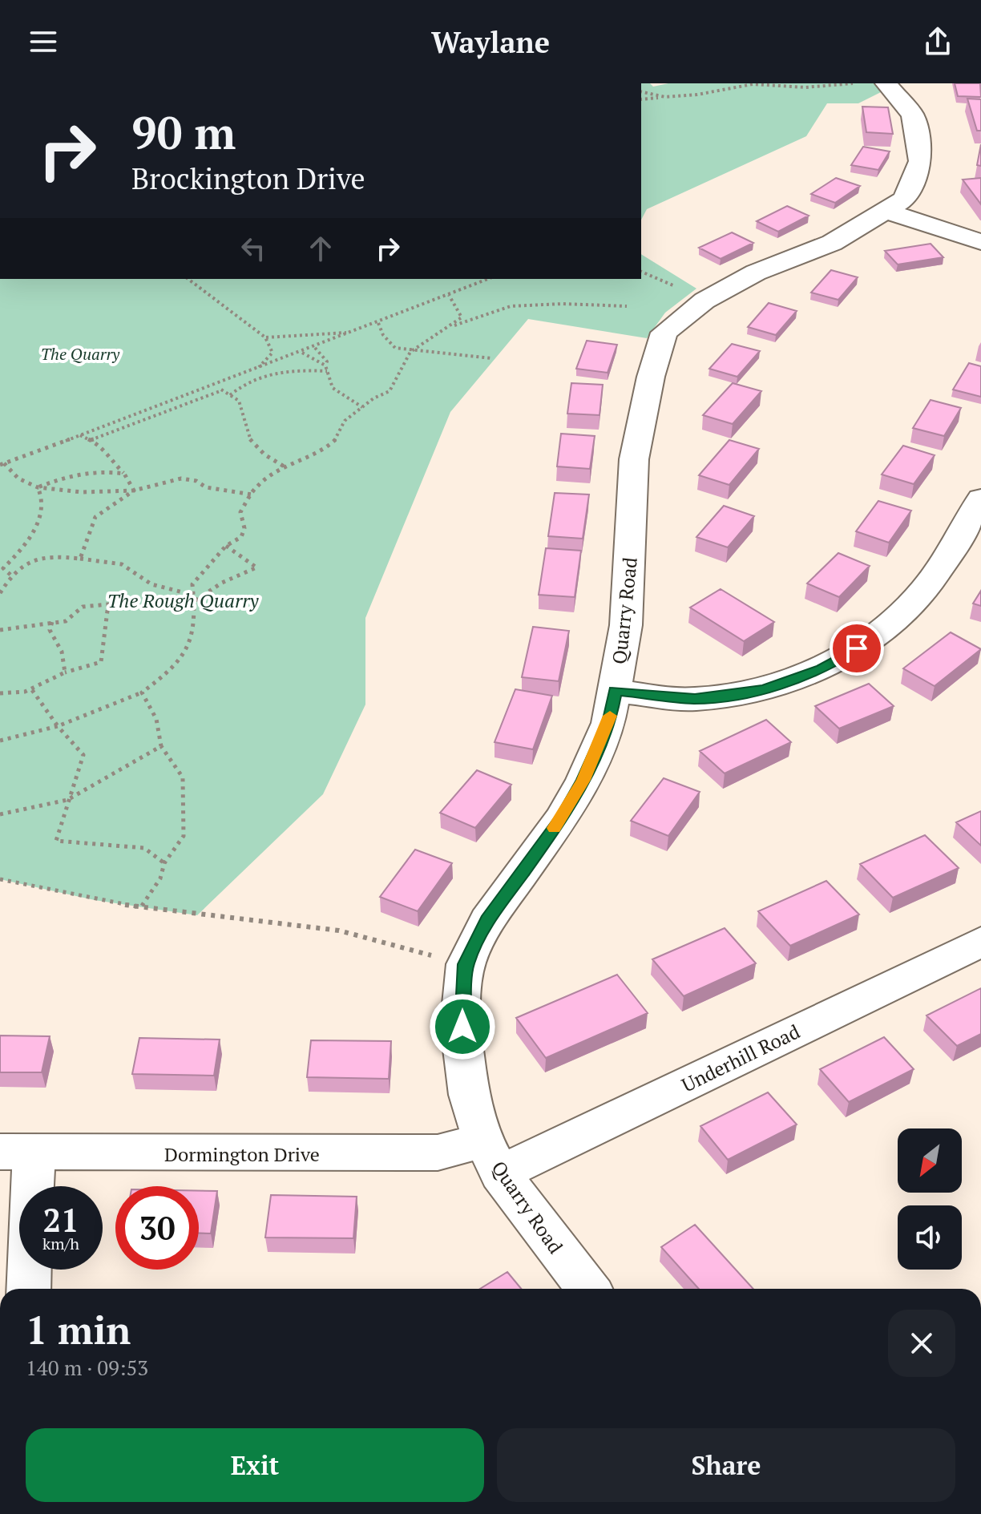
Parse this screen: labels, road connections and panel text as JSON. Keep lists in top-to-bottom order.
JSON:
{
  "streets": {
    "street": ["Quarry Road", "Underhill Road", "Dormington Drive"]
  },
  "crossings": [
    ["Quarry Road", "Underhill Road"],
    ["Quarry Road", "Dormington Drive"],
    ["Underhill Road", "Dormington Drive"]
  ],
  "parks": ["The Quarry", "The Rough Quarry"],
  "north": "bottom left",
  "page": {
    "header": "Waylane",
    "turn": ["90 m", "Brockington Drive"],
    "speed": "21 km/h",
    "limit": "30",
    "heading": ["1 min", "140 m · 09:53"],
    "buttons": ["Exit", "Share"]
  }
}
